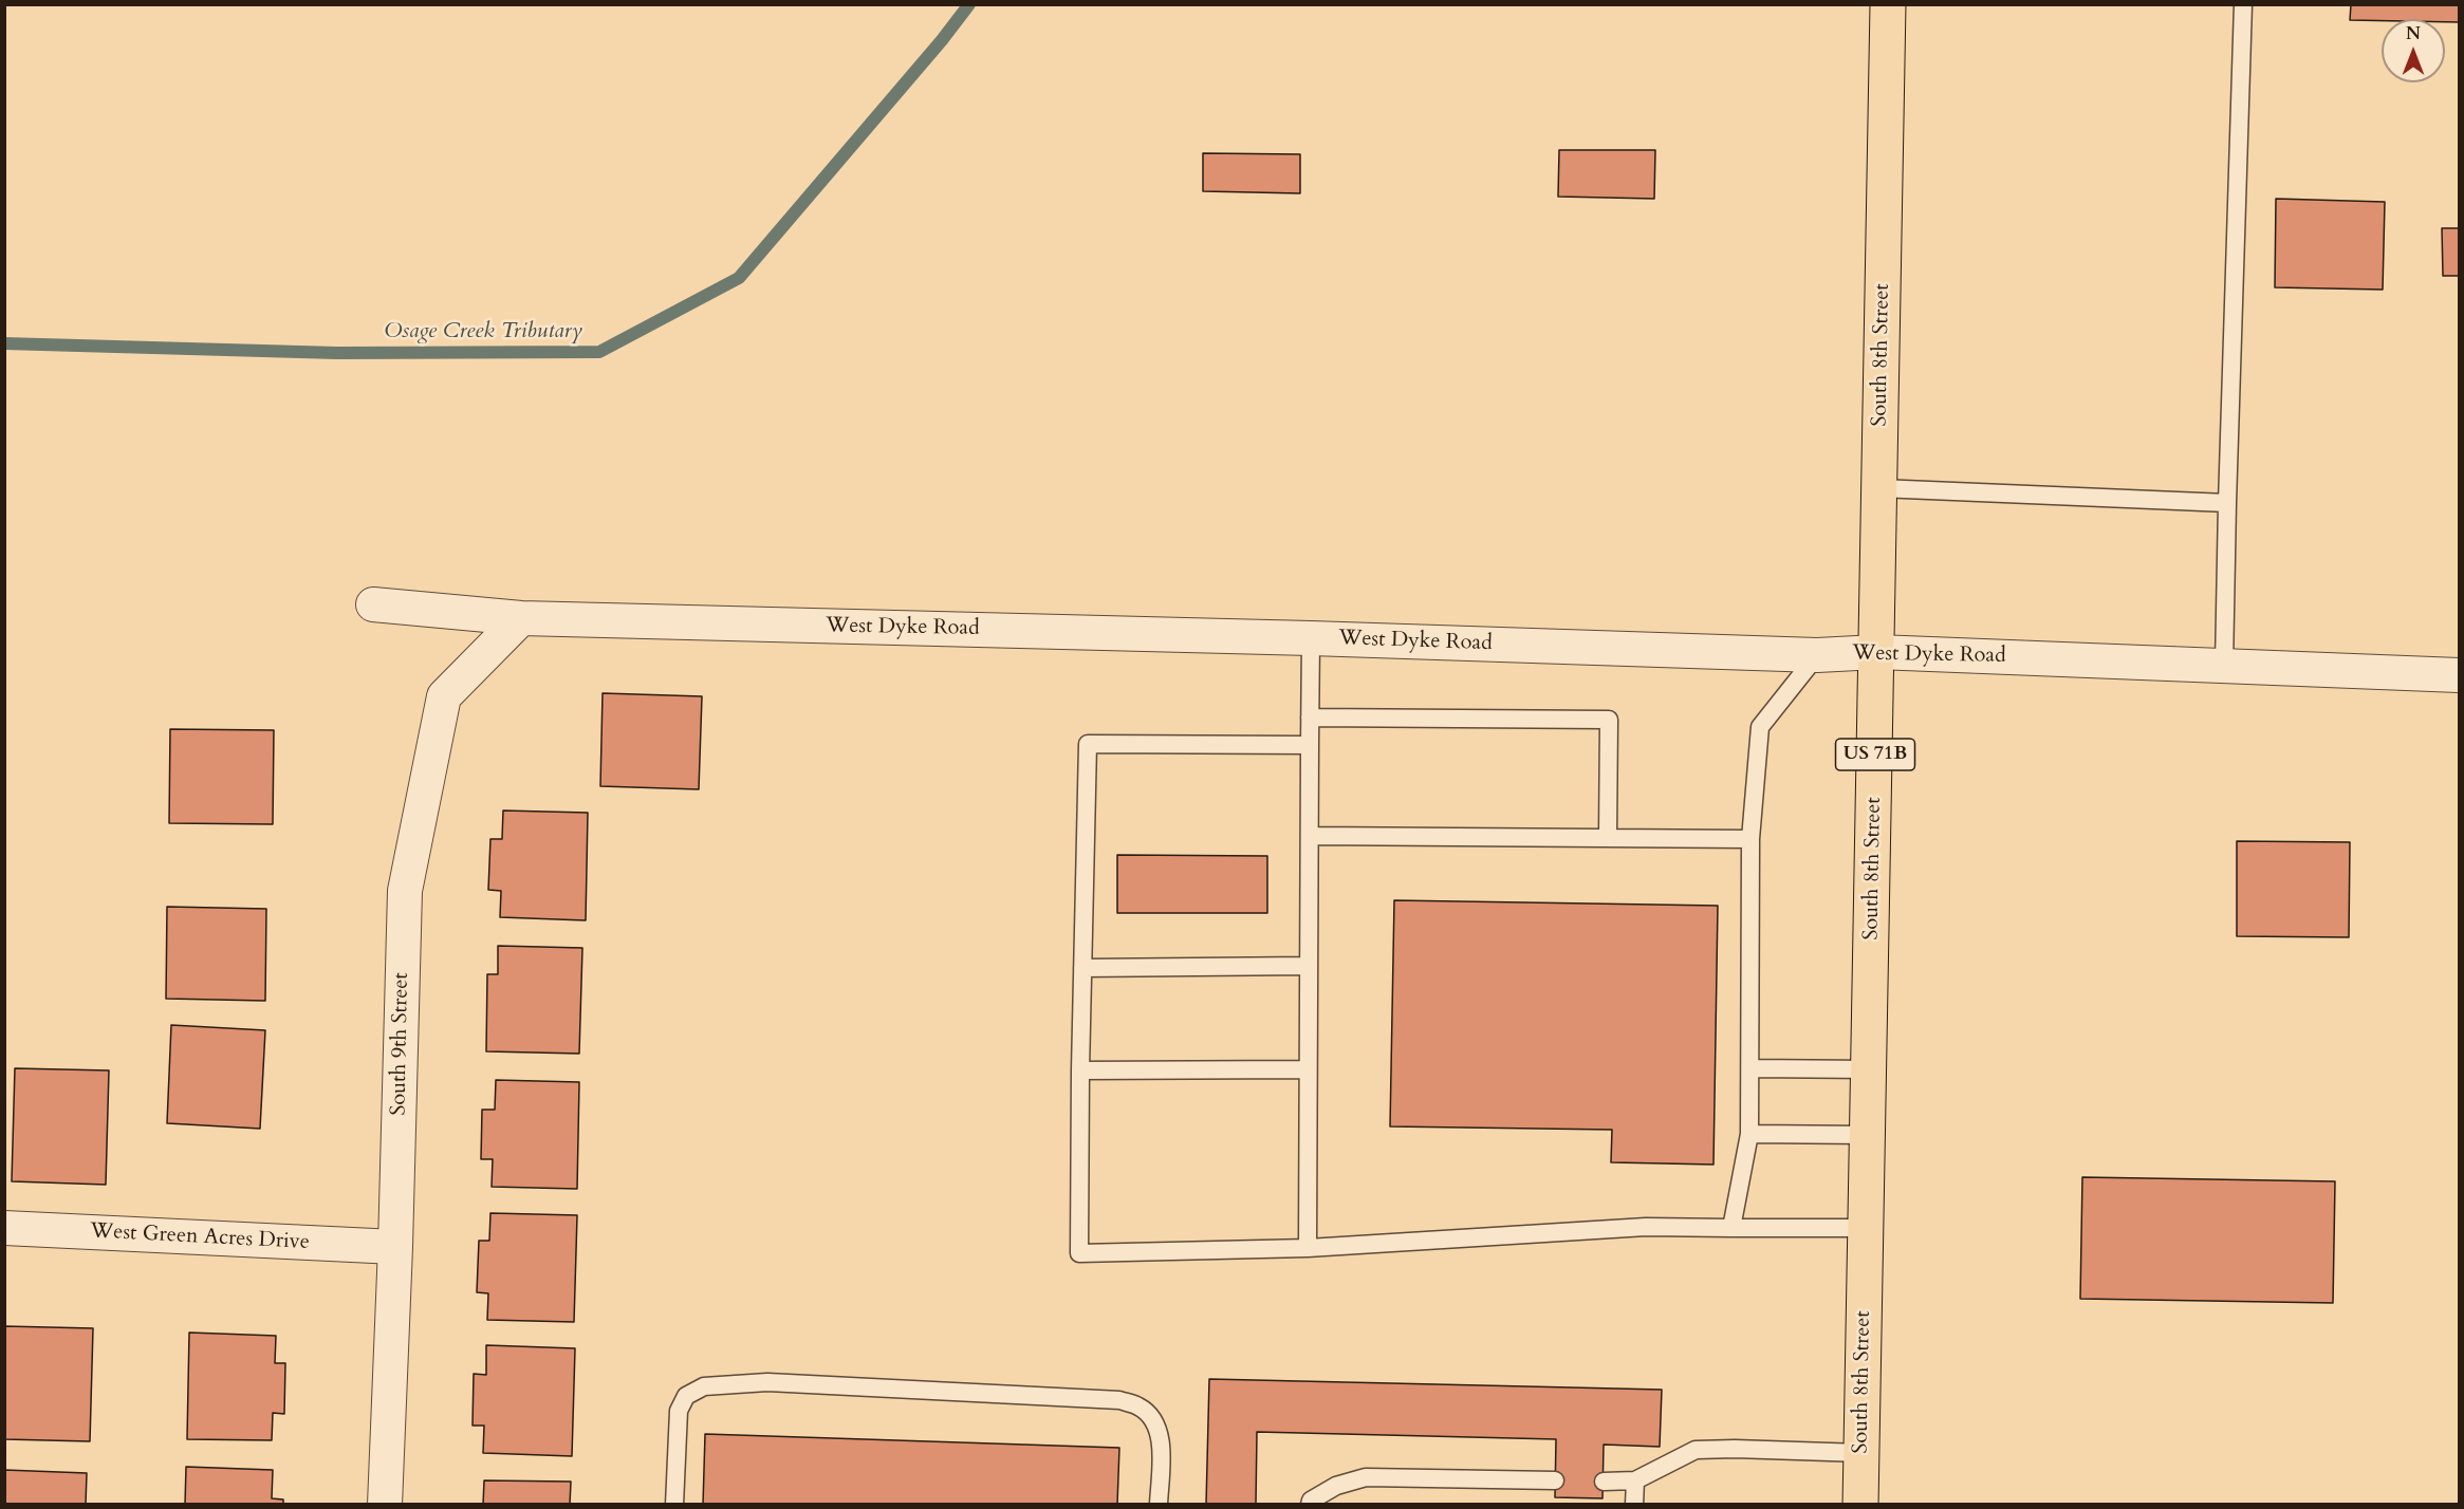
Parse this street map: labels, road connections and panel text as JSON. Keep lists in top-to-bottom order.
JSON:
{
  "streets": {
    "main road": ["South 8th Street", "US 71B"],
    "street": ["West Dyke Road", "South 9th Street", "West Green Acres Drive"]
  },
  "crossings": [
    ["South 8th Street", "West Dyke Road"],
    ["West Dyke Road", "South 9th Street"],
    ["South 9th Street", "West Green Acres Drive"]
  ],
  "water": ["Osage Creek Tributary"],
  "north": "top"
}
